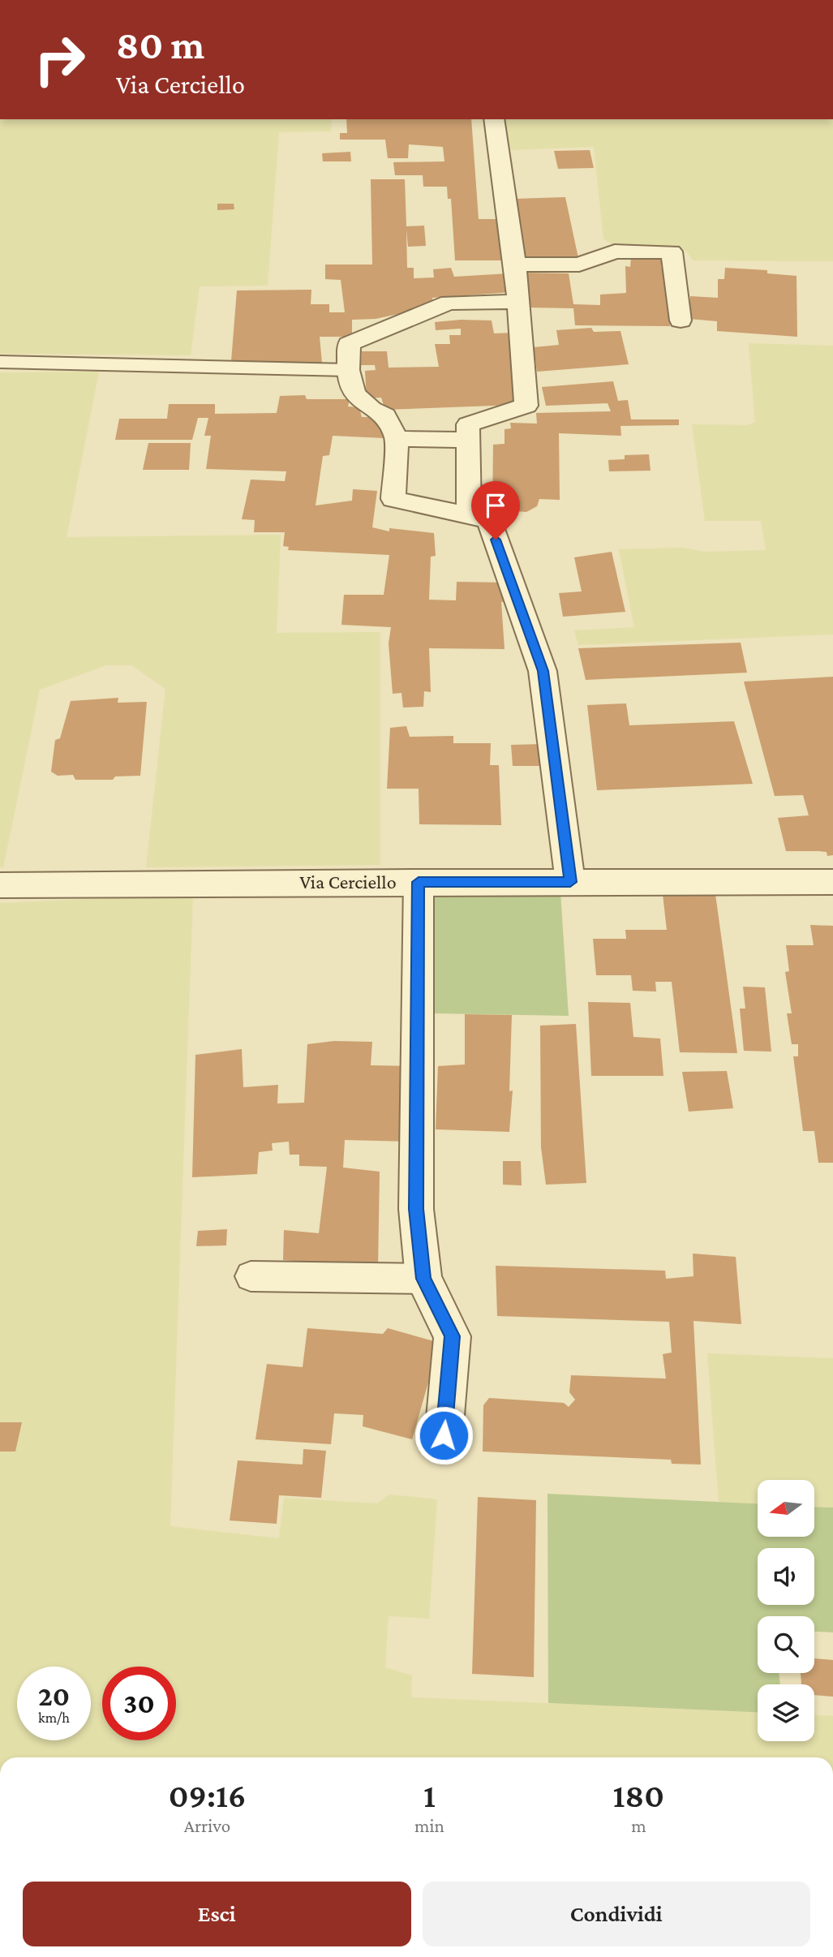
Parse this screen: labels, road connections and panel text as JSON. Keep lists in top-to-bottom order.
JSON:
{
  "streets": {
    "street": ["Via Cerciello"]
  },
  "north": "left",
  "page": {
    "turn": ["80 m", "Via Cerciello"],
    "speed": "20 km/h",
    "limit": "30",
    "eta": [
      "09:16",
      "Arrivo",
      "1",
      "min",
      "180",
      "m"
    ],
    "buttons": ["Esci", "Condividi"]
  }
}
